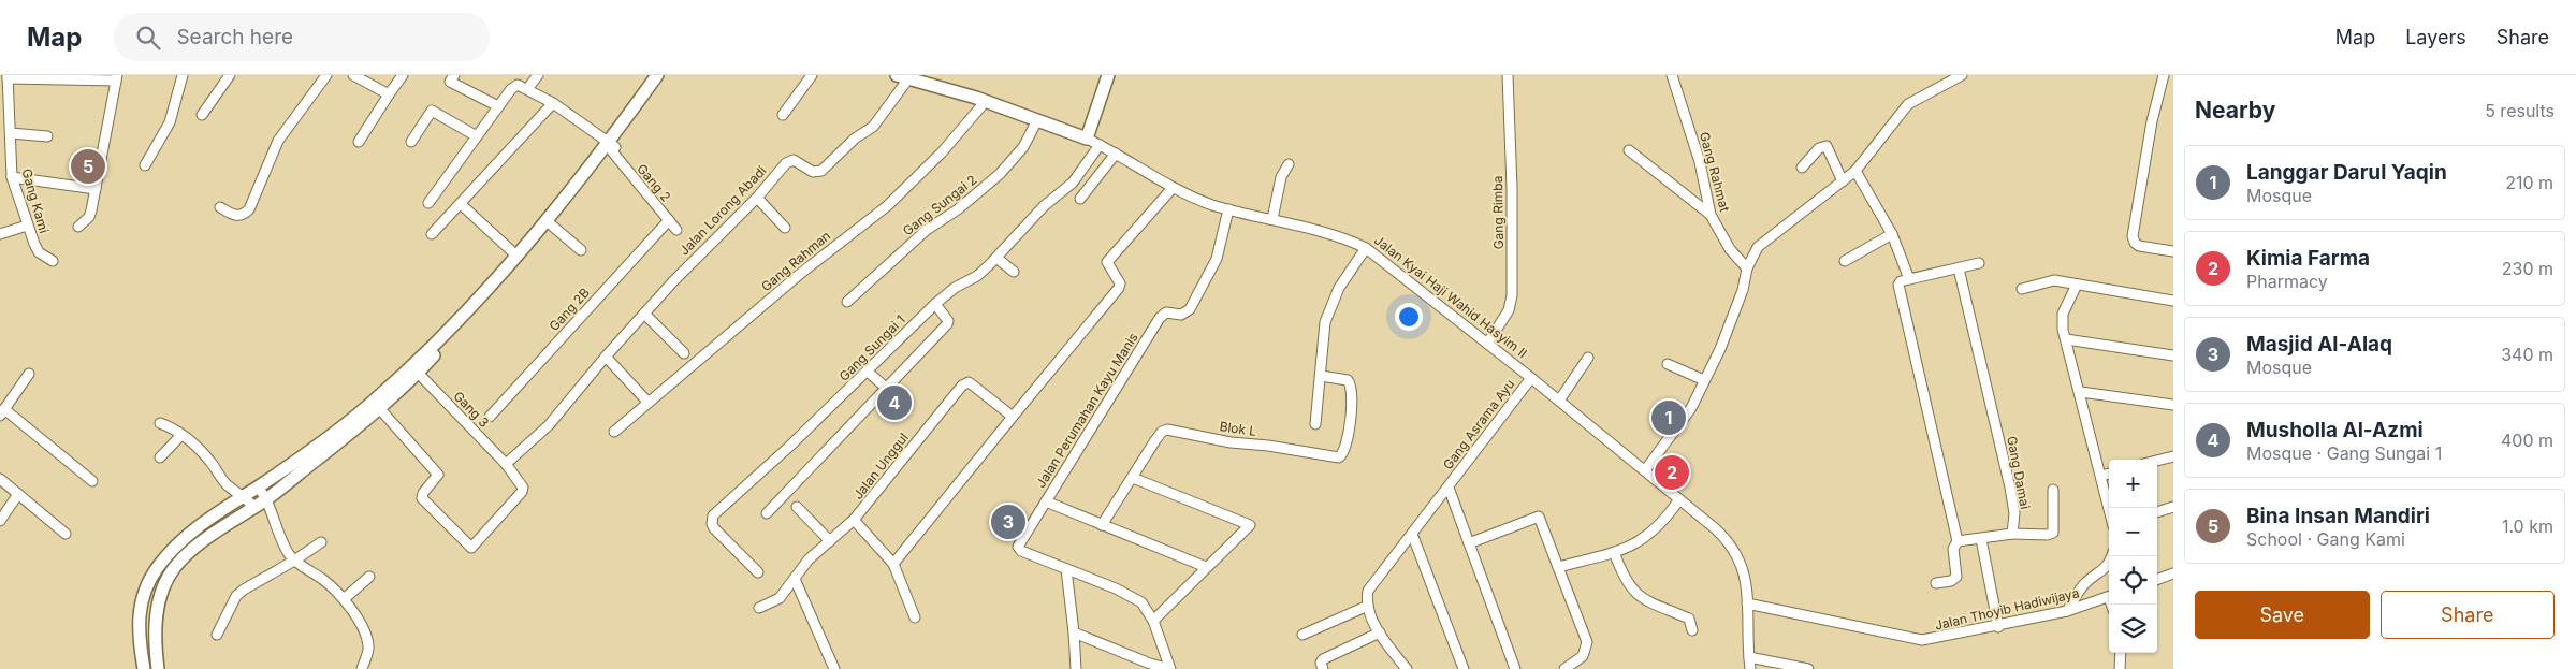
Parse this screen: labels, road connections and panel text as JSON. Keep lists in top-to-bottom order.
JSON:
{
  "streets": {
    "main road": ["Jalan Kyai Haji Wahid Hasyim II"],
    "street": [
      "Gang Rahmat",
      "Gang 2",
      "Gang Kami",
      "Gang Sungai 2",
      "Jalan Lorong Abadi",
      "Gang Rimba",
      "Gang Rahman",
      "Gang 2B",
      "Gang Sungai 1",
      "Gang 3",
      "Jalan Perumahan Kayu Manis",
      "Gang Asrama Ayu",
      "Blok L",
      "Jalan Unggul",
      "Gang Damai",
      "Jalan Thoyib Hadiwijaya"
    ]
  },
  "crossings": [
    ["Gang 2", "Gang 2B"],
    ["Gang Sungai 2", "Jalan Kyai Haji Wahid Hasyim II"],
    ["Jalan Lorong Abadi", "Jalan Kyai Haji Wahid Hasyim II"],
    ["Jalan Lorong Abadi", "Gang 3"],
    ["Gang Rimba", "Jalan Kyai Haji Wahid Hasyim II"],
    ["Gang Rahman", "Jalan Kyai Haji Wahid Hasyim II"],
    ["Jalan Kyai Haji Wahid Hasyim II", "Gang Sungai 1"],
    ["Jalan Kyai Haji Wahid Hasyim II", "Jalan Perumahan Kayu Manis"],
    ["Jalan Kyai Haji Wahid Hasyim II", "Gang Asrama Ayu"],
    ["Jalan Kyai Haji Wahid Hasyim II", "Jalan Thoyib Hadiwijaya"]
  ],
  "page": {
    "header": "Map",
    "search": "Search here",
    "nav": ["Map", "Layers", "Share"],
    "heading": ["Nearby", "5 results"],
    "list": [
      {
        "mark": "1",
        "name": "Langgar Darul Yaqin",
        "note": "Mosque",
        "value": "210 m"
      },
      {
        "mark": "2",
        "name": "Kimia Farma",
        "note": "Pharmacy",
        "value": "230 m"
      },
      {
        "mark": "3",
        "name": "Masjid Al-Alaq",
        "note": "Mosque",
        "value": "340 m"
      },
      {
        "mark": "4",
        "name": "Musholla Al-Azmi",
        "note": "Mosque · Gang Sungai 1",
        "value": "400 m"
      },
      {
        "mark": "5",
        "name": "Bina Insan Mandiri",
        "note": "School · Gang Kami",
        "value": "1.0 km"
      }
    ],
    "pins": [
      "5",
      "4",
      "1",
      "2",
      "3"
    ],
    "map_buttons": ["+", "−"],
    "buttons": ["Save", "Share"]
  }
}
